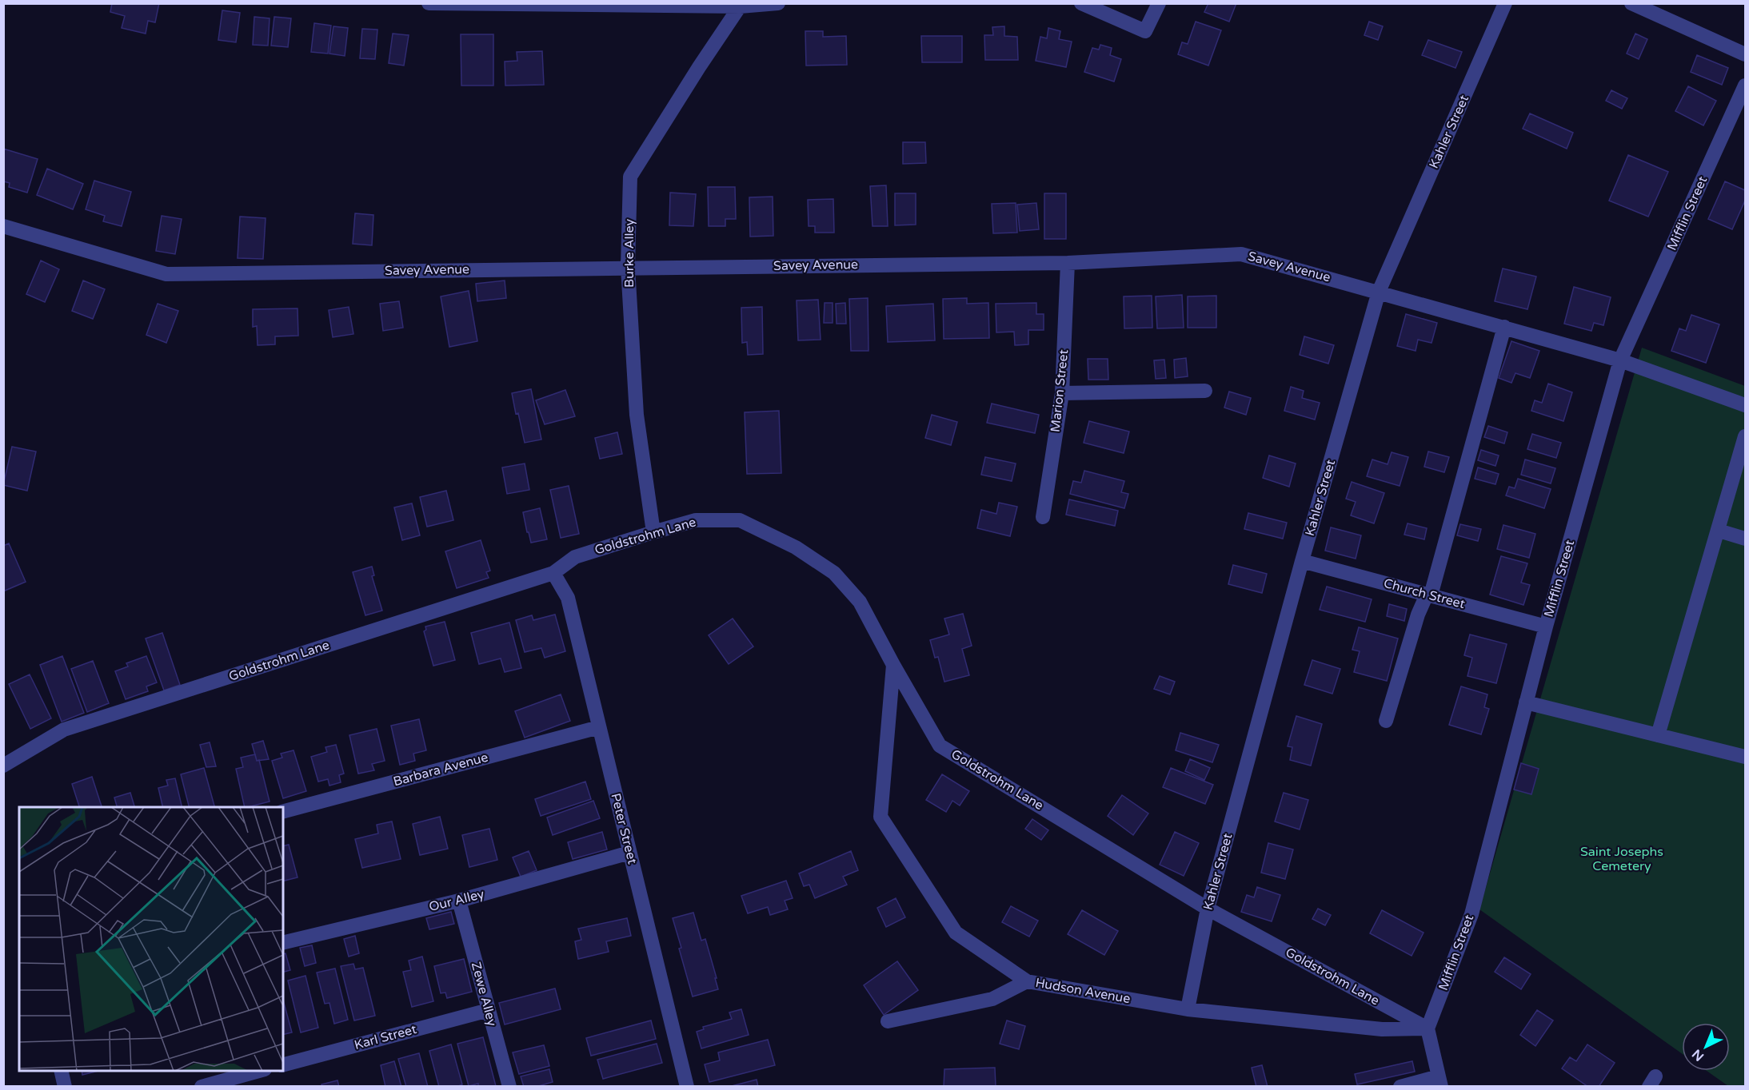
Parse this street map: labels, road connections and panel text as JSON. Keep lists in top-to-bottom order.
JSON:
{
  "streets": {
    "street": [
      "Kahler Street",
      "Mifflin Street",
      "Burke Alley",
      "Savey Avenue",
      "Marion Street",
      "Goldstrohm Lane",
      "Church Street",
      "Barbara Avenue",
      "Peter Street",
      "Our Alley",
      "Hudson Avenue",
      "Zewe Alley",
      "Karl Street"
    ]
  },
  "crossings": [
    ["Kahler Street", "Savey Avenue"],
    ["Kahler Street", "Goldstrohm Lane"],
    ["Kahler Street", "Church Street"],
    ["Kahler Street", "Hudson Avenue"],
    ["Mifflin Street", "Savey Avenue"],
    ["Mifflin Street", "Goldstrohm Lane"],
    ["Mifflin Street", "Church Street"],
    ["Mifflin Street", "Hudson Avenue"],
    ["Burke Alley", "Savey Avenue"],
    ["Burke Alley", "Goldstrohm Lane"],
    ["Savey Avenue", "Marion Street"],
    ["Goldstrohm Lane", "Peter Street"],
    ["Goldstrohm Lane", "Hudson Avenue"],
    ["Barbara Avenue", "Peter Street"],
    ["Peter Street", "Our Alley"],
    ["Our Alley", "Zewe Alley"],
    ["Zewe Alley", "Karl Street"]
  ],
  "parks": ["Saint Josephs Cemetery"],
  "north": "bottom left"
}
